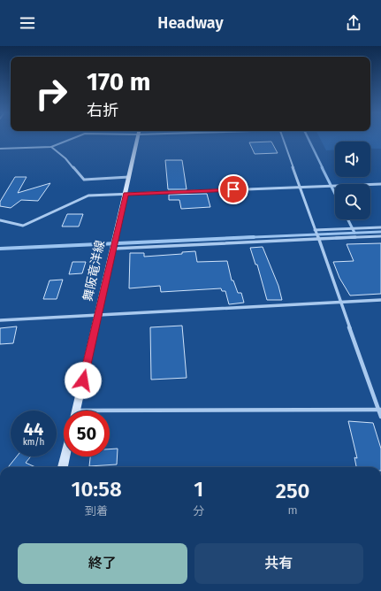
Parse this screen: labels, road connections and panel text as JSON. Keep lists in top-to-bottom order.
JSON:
{
  "streets": {
    "main road": ["舞阪竜洋線"]
  },
  "page": {
    "header": "Headway",
    "turn": ["170 m", "右折"],
    "speed": "44 km/h",
    "limit": "50",
    "eta": [
      "10:58",
      "到着",
      "1",
      "分",
      "250",
      "m"
    ],
    "buttons": ["終了", "共有"]
  }
}
